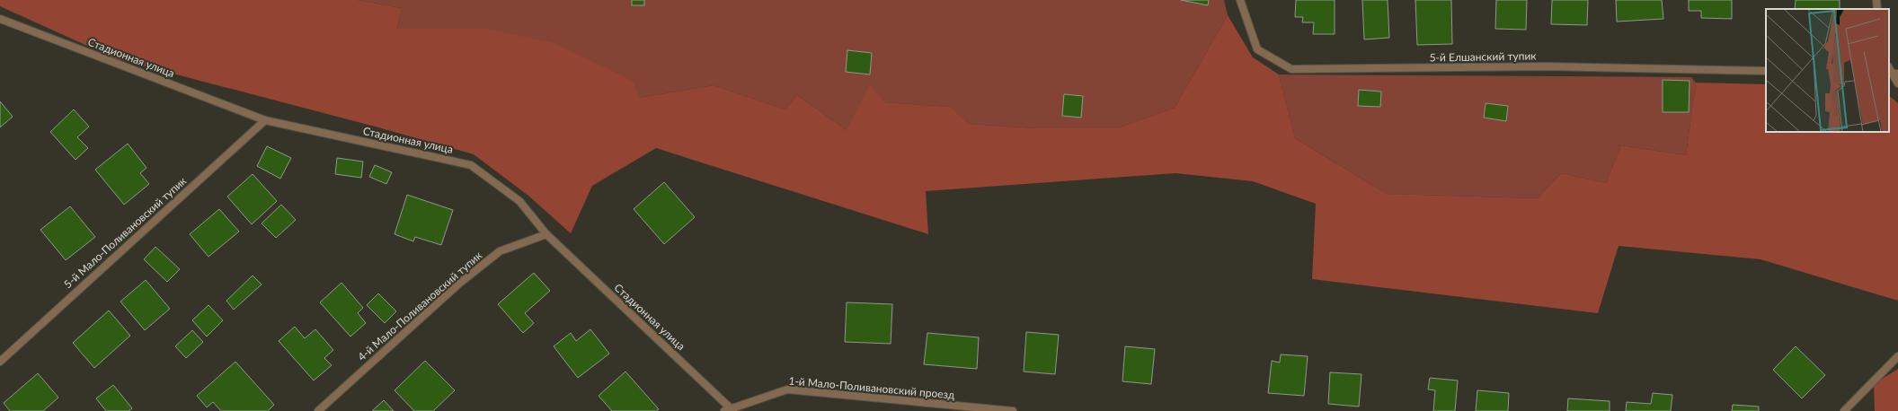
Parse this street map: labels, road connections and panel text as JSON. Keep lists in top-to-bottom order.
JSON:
{
  "streets": {
    "street": [
      "5-й Елшанский тупик",
      "Стадионная улица",
      "5-й Мало-Поливановский тупик",
      "4-й Мало-Поливановский тупик",
      "1-й Мало-Поливановский проезд"
    ]
  },
  "crossings": [
    ["Стадионная улица", "5-й Мало-Поливановский тупик"],
    ["Стадионная улица", "4-й Мало-Поливановский тупик"],
    ["Стадионная улица", "1-й Мало-Поливановский проезд"]
  ]
}
